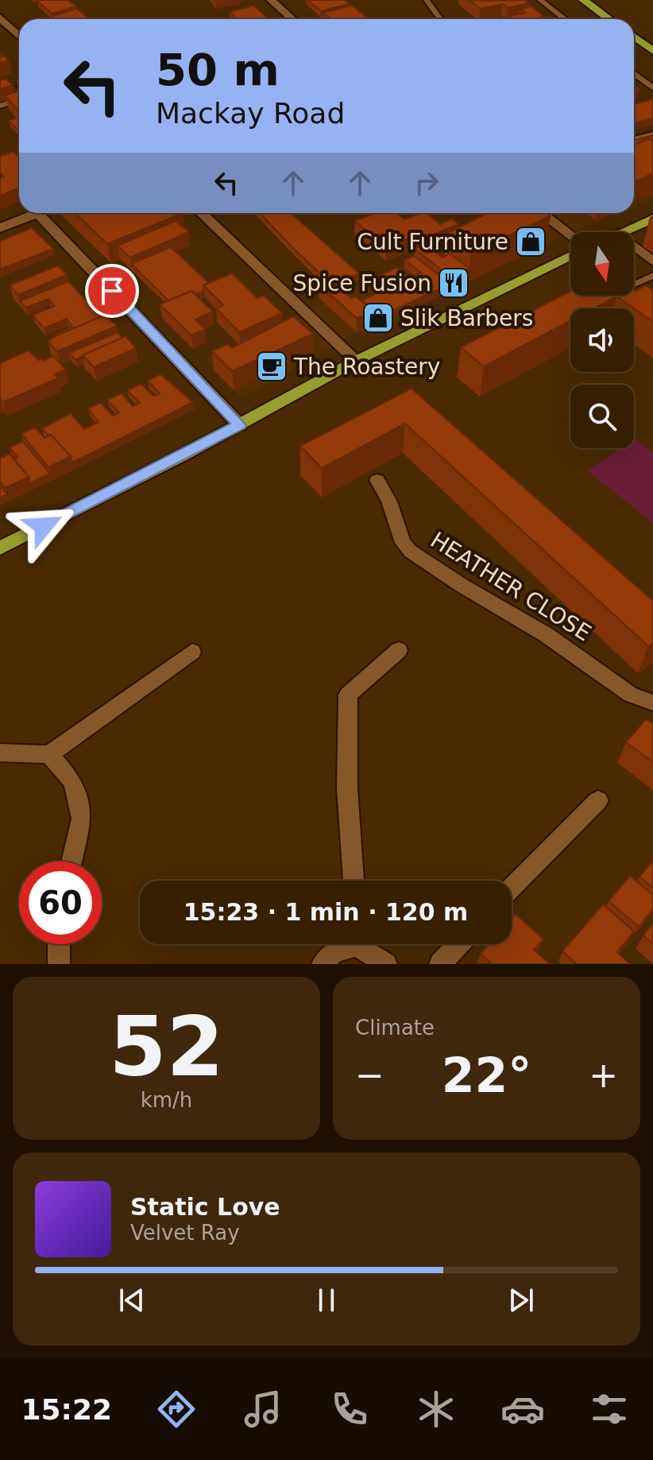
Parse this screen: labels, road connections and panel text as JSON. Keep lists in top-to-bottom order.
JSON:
{
  "streets": {
    "street": ["HEATHER CLOSE"]
  },
  "places": {
    "shop": ["Cult Furniture", "Slik Barbers"],
    "restaurant": ["Spice Fusion"],
    "cafe": ["The Roastery"]
  },
  "north": "bottom",
  "page": {
    "turn": ["50 m", "Mackay Road"],
    "limit": "60",
    "trip": "15:23 · 1 min · 120 m",
    "tile": [
      ["52", "km/h"],
      "Climate"
    ],
    "heat": ["−", "22°", "+"],
    "song": ["Static Love", "Velvet Ray"],
    "tabs": "15:22"
  }
}
